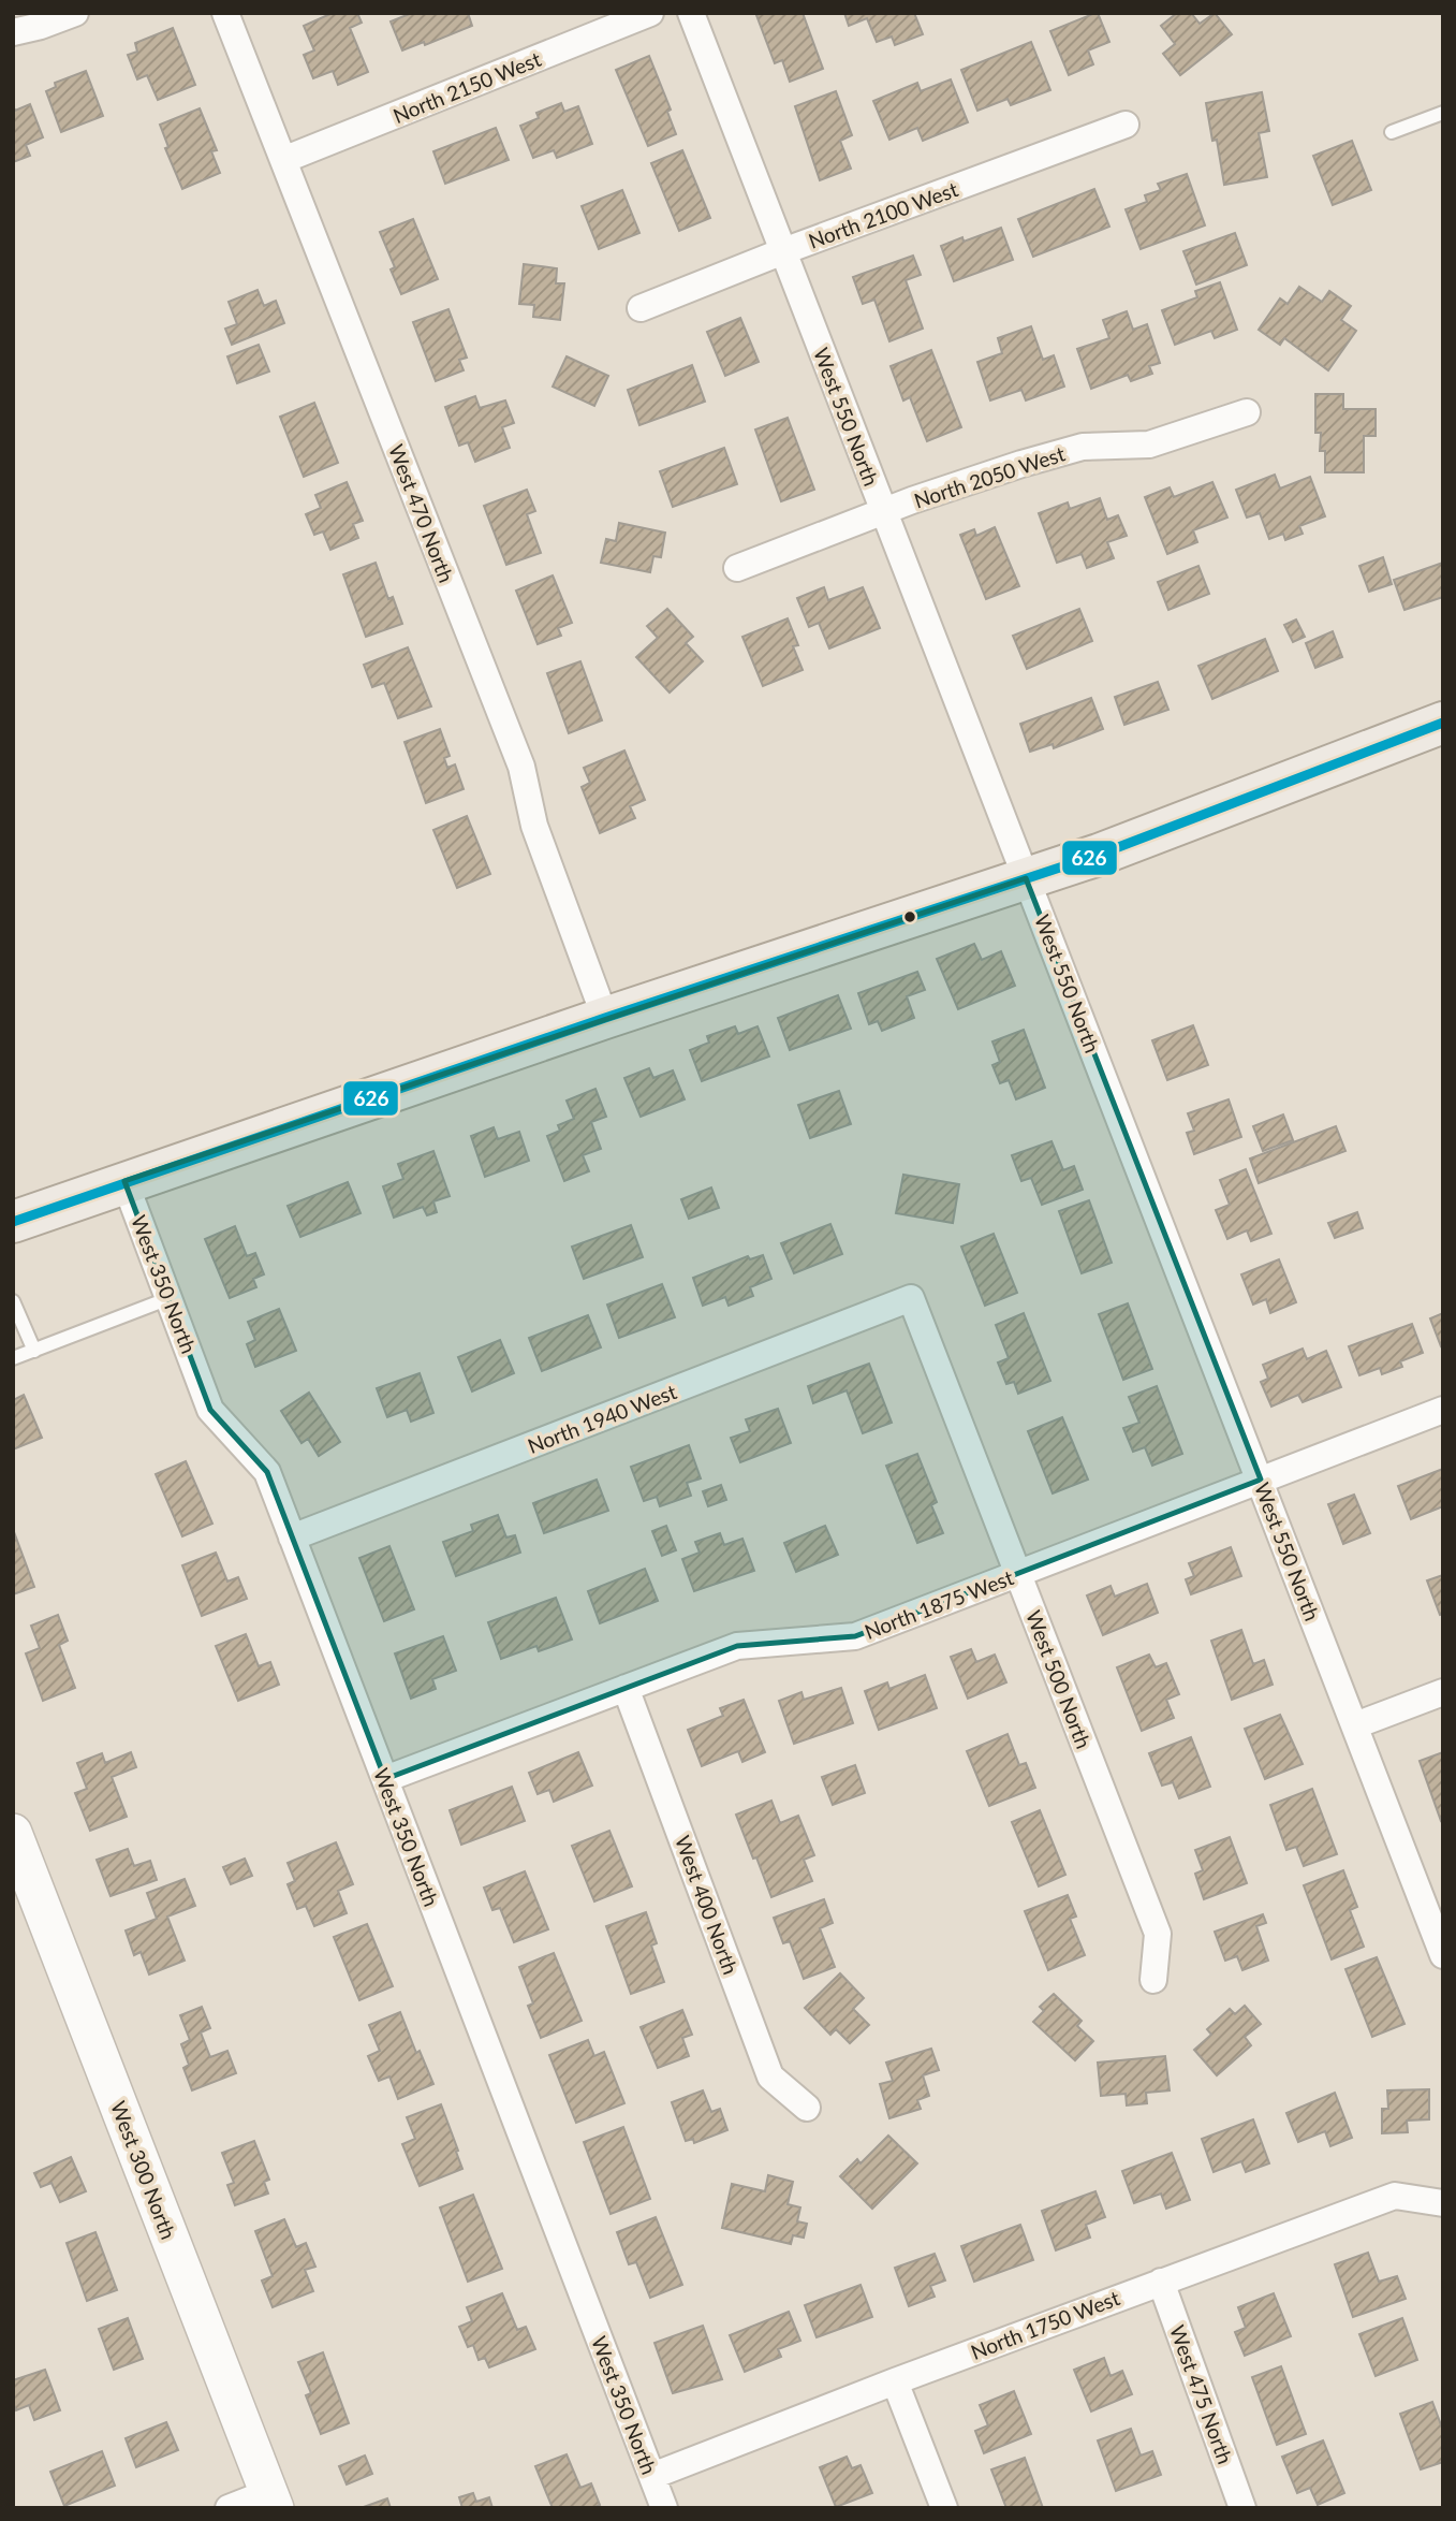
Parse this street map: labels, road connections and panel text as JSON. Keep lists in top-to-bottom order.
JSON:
{
  "streets": {
    "main road": ["West 300 North"],
    "street": [
      "North 2150 West",
      "North 2100 West",
      "West 550 North",
      "North 2050 West",
      "West 470 North",
      "West 350 North",
      "North 1940 West",
      "North 1875 West",
      "West 500 North",
      "West 400 North",
      "North 1750 West",
      "West 475 North"
    ]
  },
  "crossings": [
    ["North 2150 West", "West 470 North"],
    ["North 2100 West", "West 550 North"],
    ["West 550 North", "North 2050 West"],
    ["West 550 North", "North 1875 West"],
    ["West 350 North", "North 1940 West"],
    ["West 350 North", "North 1875 West"],
    ["West 350 North", "North 1750 West"],
    ["North 1940 West", "West 500 North"],
    ["North 1875 West", "West 500 North"],
    ["North 1875 West", "West 400 North"],
    ["North 1750 West", "West 475 North"]
  ],
  "lines": ["transit line 626"]
}
